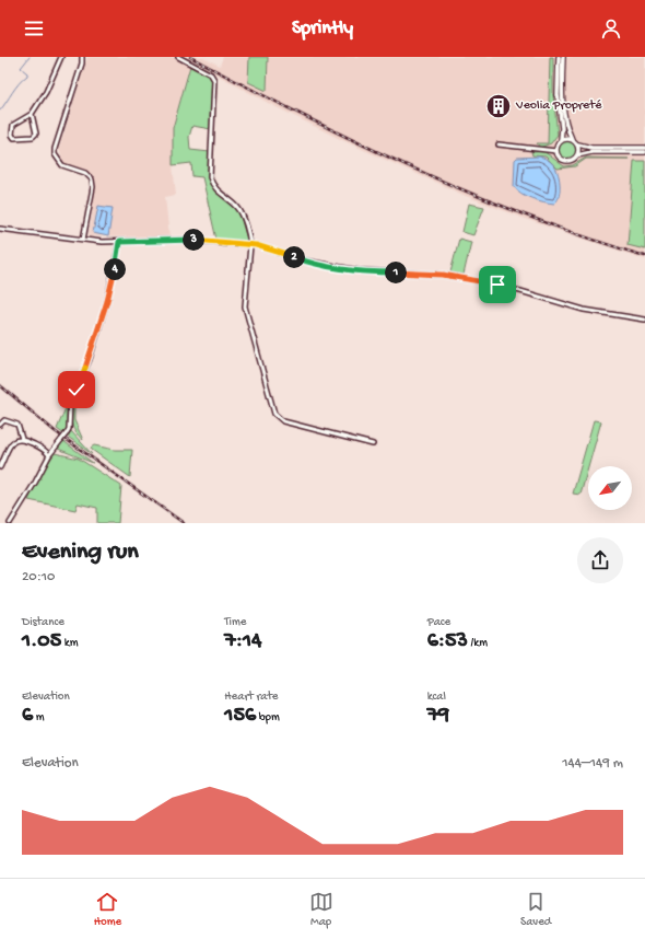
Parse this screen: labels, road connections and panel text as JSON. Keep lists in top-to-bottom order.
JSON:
{
  "places": {
    "building": ["Veolia Propreté"]
  },
  "north": "bottom left",
  "page": {
    "header": "Sprintly",
    "pins": [
      "3",
      "2",
      "4",
      "1"
    ],
    "heading": ["Evening run", "20:10"],
    "stats": [
      ["Distance", "1.05 km"],
      ["Time", "7:14"],
      ["Pace", "6:53 /km"],
      ["Elevation", "6 m"],
      ["Heart rate", "156 bpm"],
      ["kcal", "79"]
    ],
    "chart": ["Elevation", "144–149 m"],
    "tabs": ["Home", "Map", "Saved"]
  }
}
